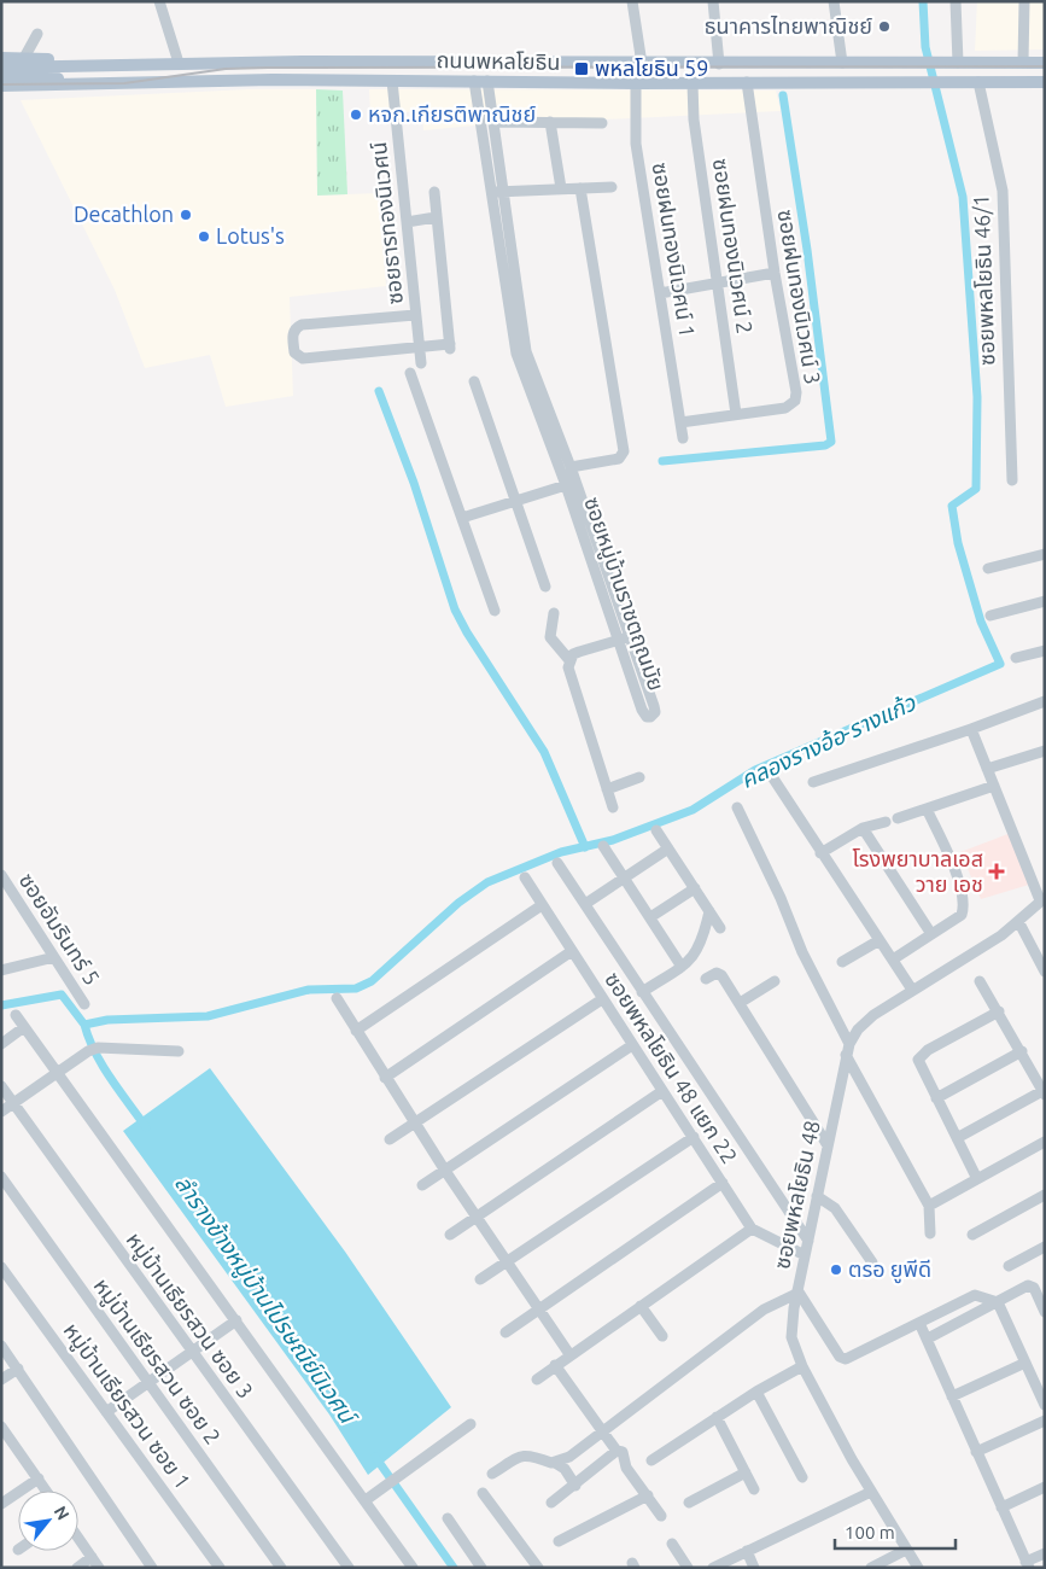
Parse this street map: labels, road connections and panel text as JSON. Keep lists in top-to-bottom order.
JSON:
{
  "streets": {
    "main road": ["ถนนพหลโยธิน"],
    "street": [
      "ซอยธารทองนิเวศน์",
      "ซอยฝนทองนิเวศน์ 2",
      "ซอยฝนทองนิเวศน์ 1",
      "ซอยพหลโยธิน 46/1",
      "ซอยฝนทองนิเวศน์ 3",
      "ซอยหมู่บ้านราชตฤณมัย",
      "ซอยอัมรินทร์ 5",
      "ซอยพหลโยธิน 48 แยก 22",
      "ซอยพหลโยธิน 48",
      "หมู่บ้านเธียรสวน ซอย 3",
      "หมู่บ้านเธียรสวน ซอย 2",
      "หมู่บ้านเธียรสวน ซอย 1"
    ]
  },
  "crossings": [
    ["ถนนพหลโยธิน", "ซอยธารทองนิเวศน์"],
    ["ถนนพหลโยธิน", "ซอยฝนทองนิเวศน์ 2"],
    ["ถนนพหลโยธิน", "ซอยฝนทองนิเวศน์ 1"],
    ["ถนนพหลโยธิน", "ซอยพหลโยธิน 46/1"],
    ["ถนนพหลโยธิน", "ซอยฝนทองนิเวศน์ 3"],
    ["ถนนพหลโยธิน", "ซอยหมู่บ้านราชตฤณมัย"],
    ["ซอยฝนทองนิเวศน์ 2", "ซอยฝนทองนิเวศน์ 3"],
    ["ซอยฝนทองนิเวศน์ 1", "ซอยฝนทองนิเวศน์ 3"]
  ],
  "water": ["คลองรางอ้อ-รางแก้ว", "ลำรางข้างหมู่บ้านไปรษณีย์นิเวศน์"],
  "places": {
    "other": [
      "ธนาคารไทยพาณิชย์",
      "หจก.เกียรติพาณิชย์",
      "Decathlon",
      "Lotus's",
      "ตรอ ยูพีดี"
    ],
    "transit": ["พหลโยธิน 59"],
    "health": ["โรงพยาบาลเอส วาย เอช"]
  },
  "scale_bar": "100 m",
  "north": "top right"
}
